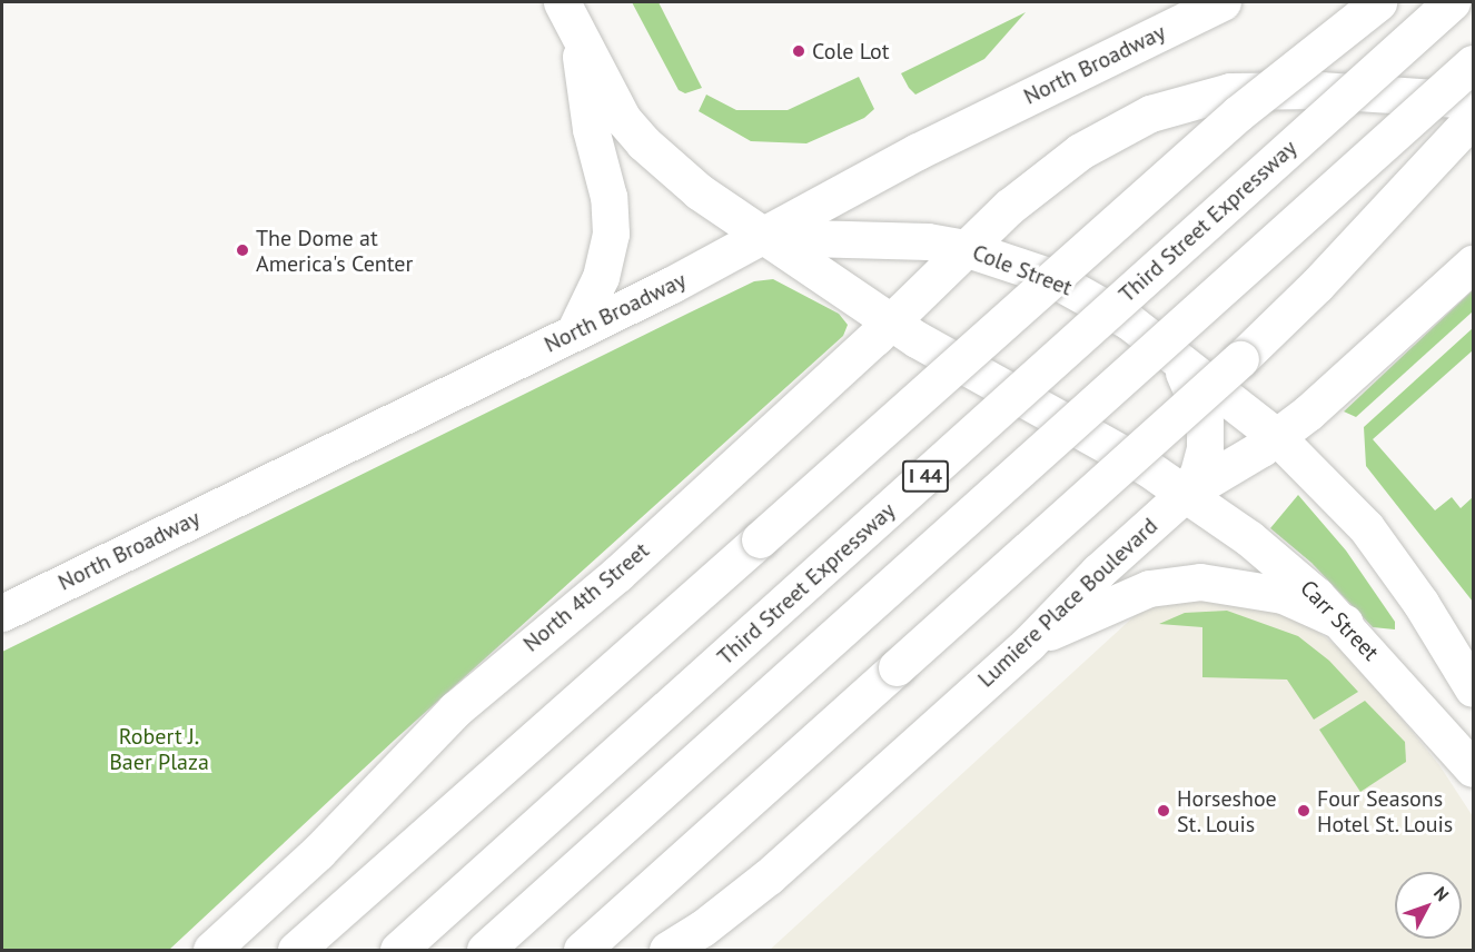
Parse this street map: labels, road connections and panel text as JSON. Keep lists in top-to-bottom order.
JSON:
{
  "streets": {
    "main road": [
      "North Broadway",
      "Third Street Expressway",
      "Cole Street",
      "I 44",
      "North 4th Street",
      "Lumiere Place Boulevard",
      "Carr Street"
    ]
  },
  "crossings": [
    ["North Broadway", "Cole Street"],
    ["Cole Street", "North 4th Street"],
    ["Cole Street", "Lumiere Place Boulevard"],
    ["Lumiere Place Boulevard", "Carr Street"]
  ],
  "parks": ["Robert J. Baer Plaza"],
  "places": [
    "Cole Lot",
    "The Dome at America's Center",
    "Horseshoe St. Louis",
    "Four Seasons Hotel St. Louis"
  ],
  "north": "top right"
}
